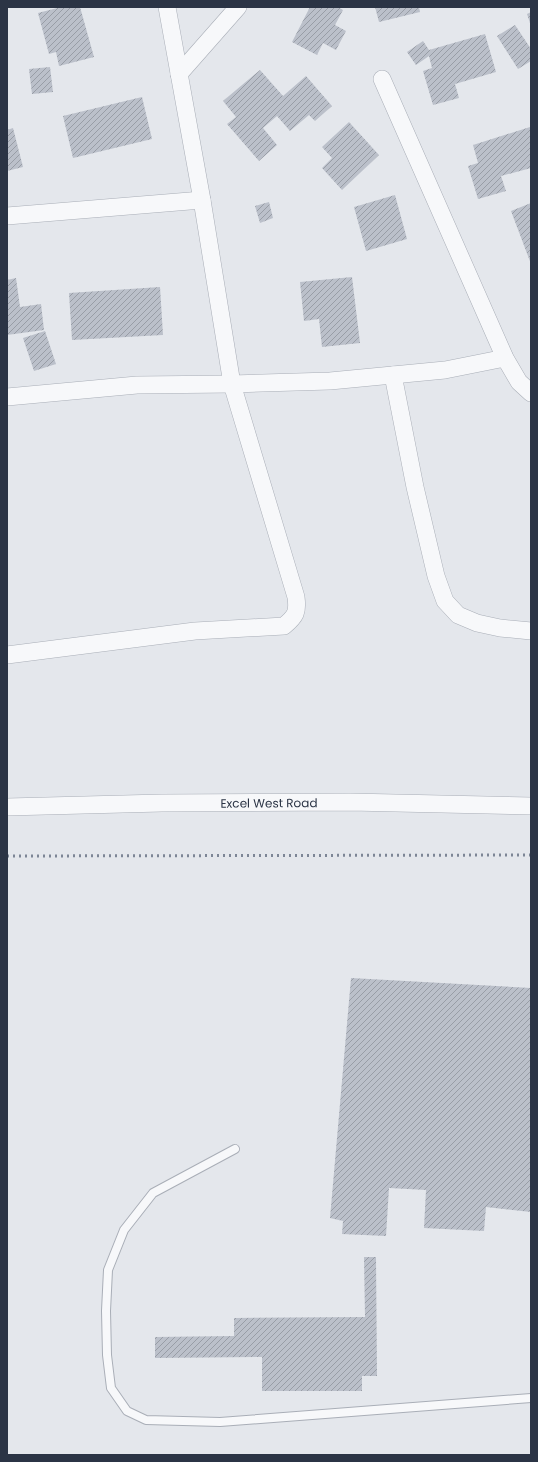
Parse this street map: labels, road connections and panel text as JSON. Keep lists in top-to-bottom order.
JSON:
{
  "streets": {
    "street": ["Excel West Road"]
  }
}
